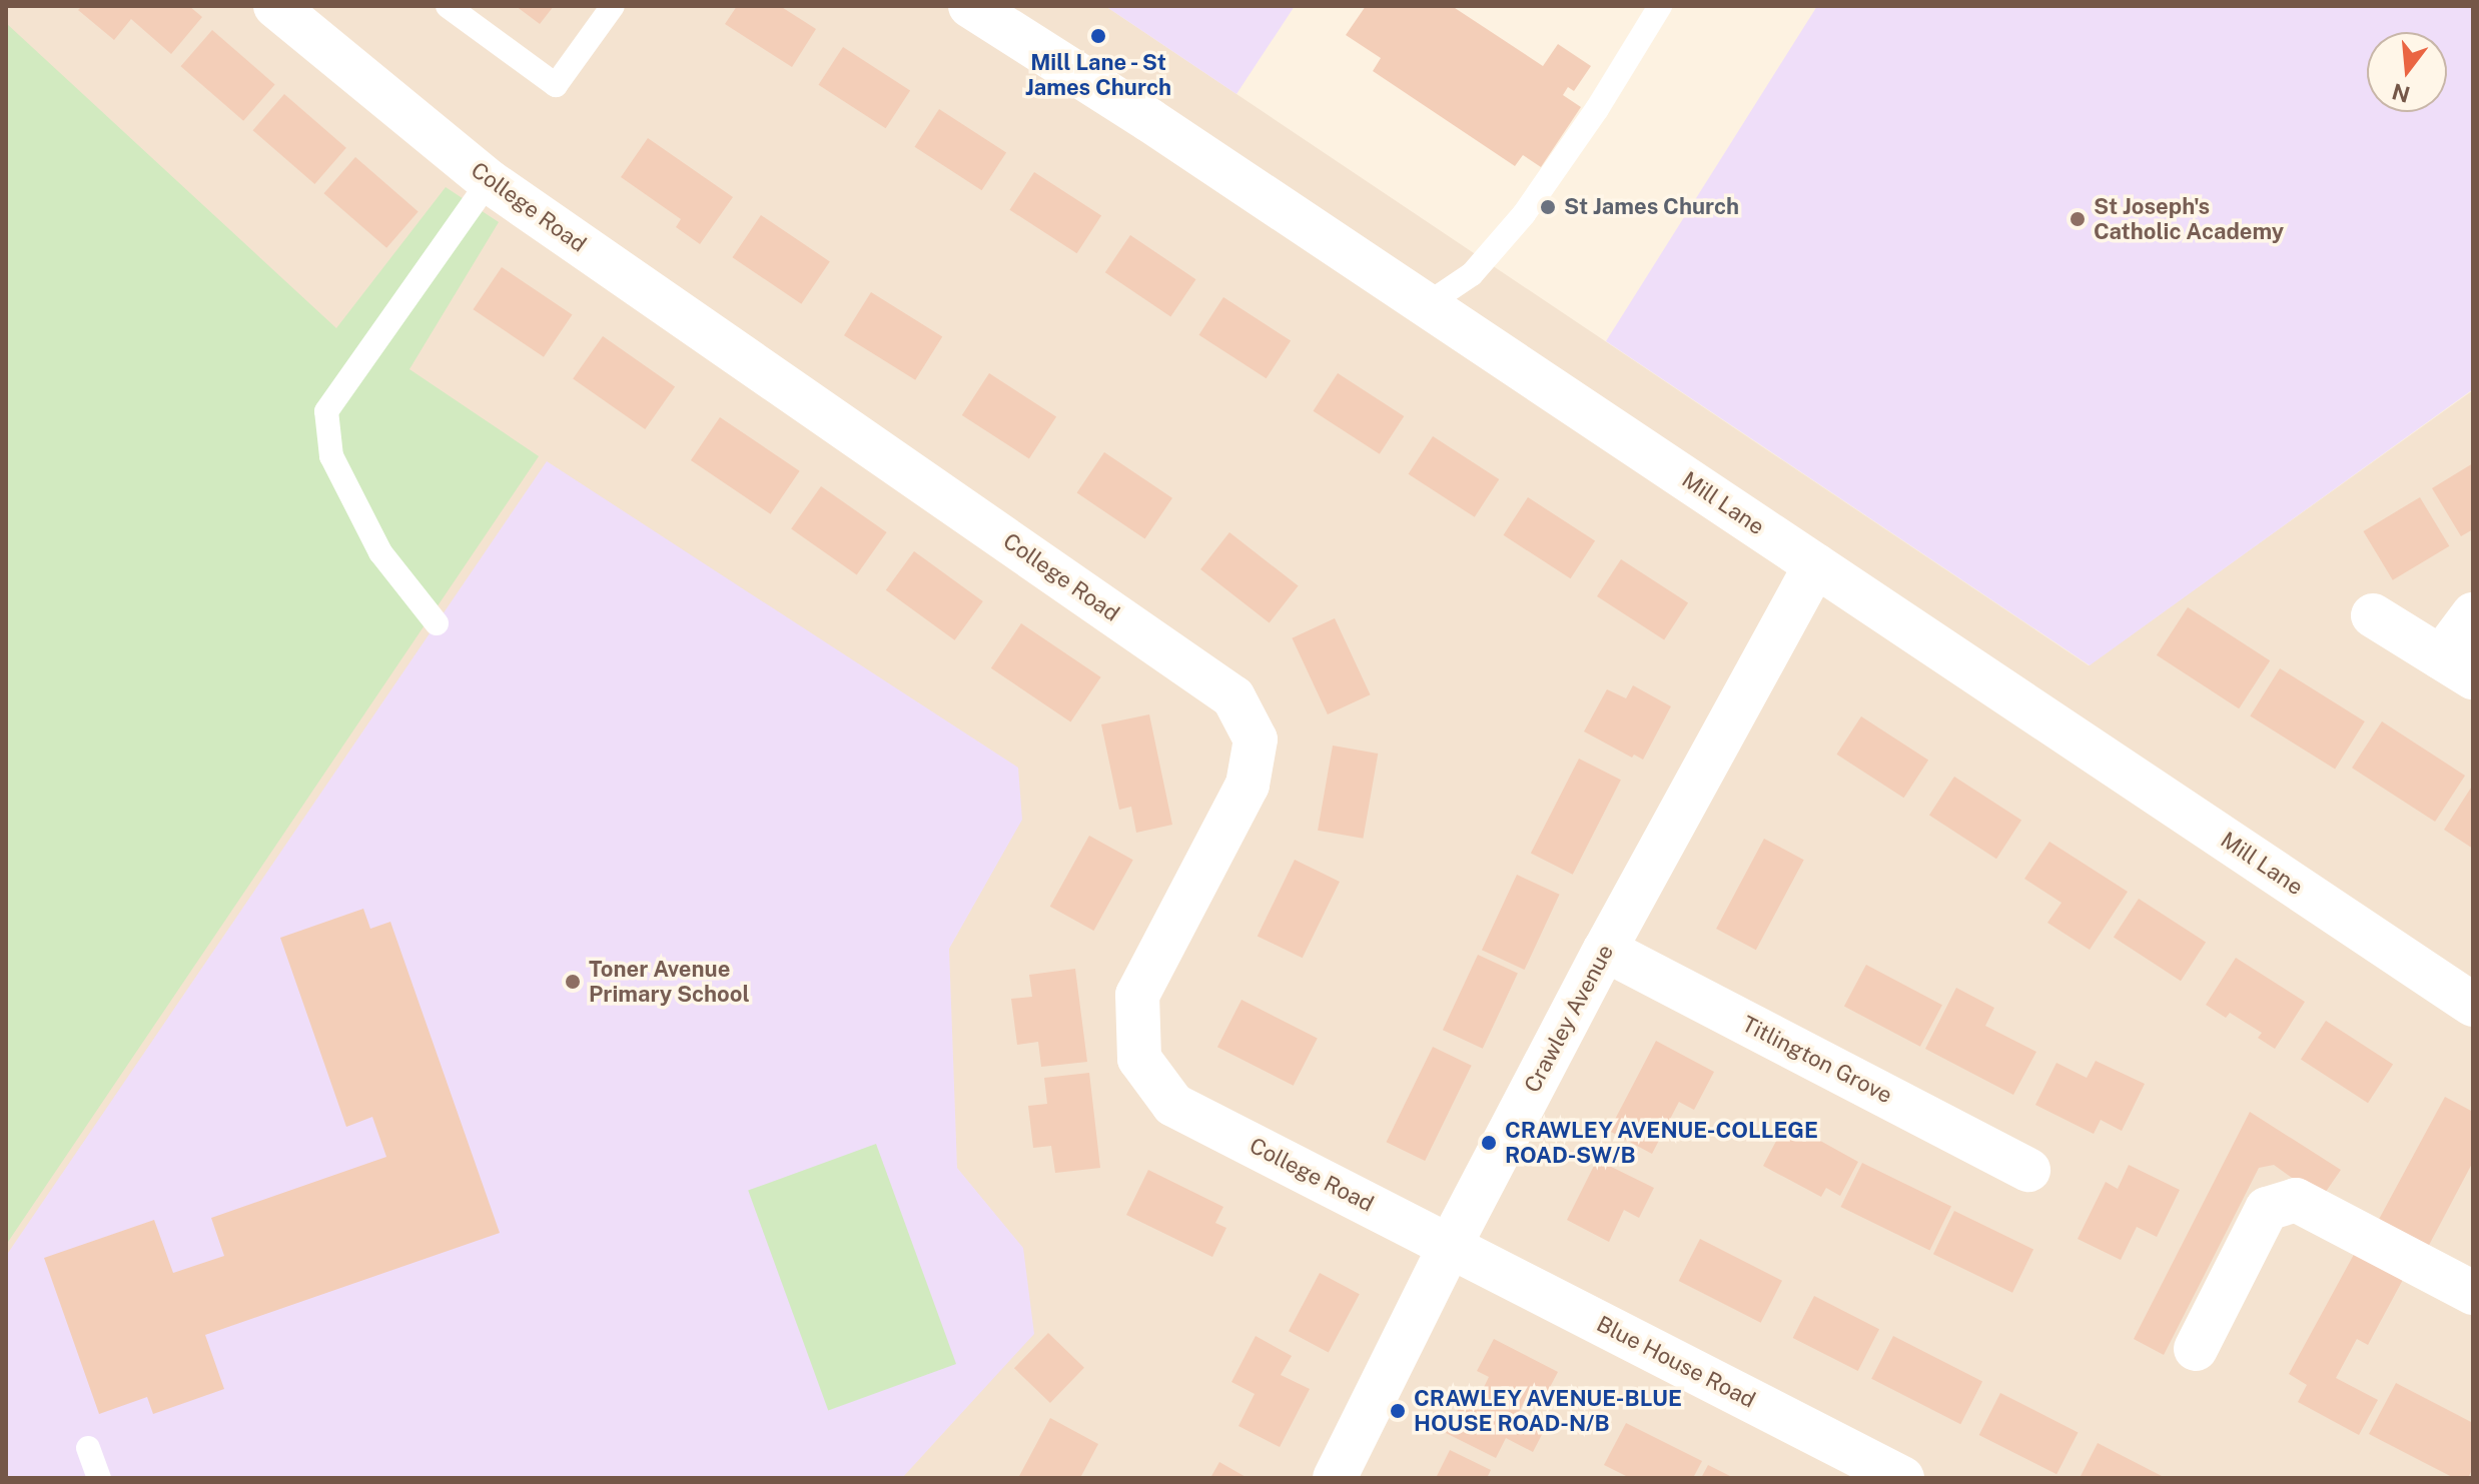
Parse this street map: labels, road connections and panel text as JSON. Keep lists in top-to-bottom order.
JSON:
{
  "streets": {
    "street": [
      "College Road",
      "Mill Lane",
      "Crawley Avenue",
      "Titlington Grove",
      "Blue House Road"
    ]
  },
  "crossings": [
    ["College Road", "Crawley Avenue"],
    ["College Road", "Blue House Road"],
    ["Mill Lane", "Crawley Avenue"],
    ["Crawley Avenue", "Titlington Grove"],
    ["Crawley Avenue", "Blue House Road"]
  ],
  "places": [
    "Mill Lane - St James Church",
    "St James Church",
    "St Joseph's Catholic Academy",
    "Toner Avenue Primary School",
    "CRAWLEY AVENUE-COLLEGE ROAD-SW/B",
    "CRAWLEY AVENUE-BLUE HOUSE ROAD-N/B"
  ],
  "north": "bottom"
}
